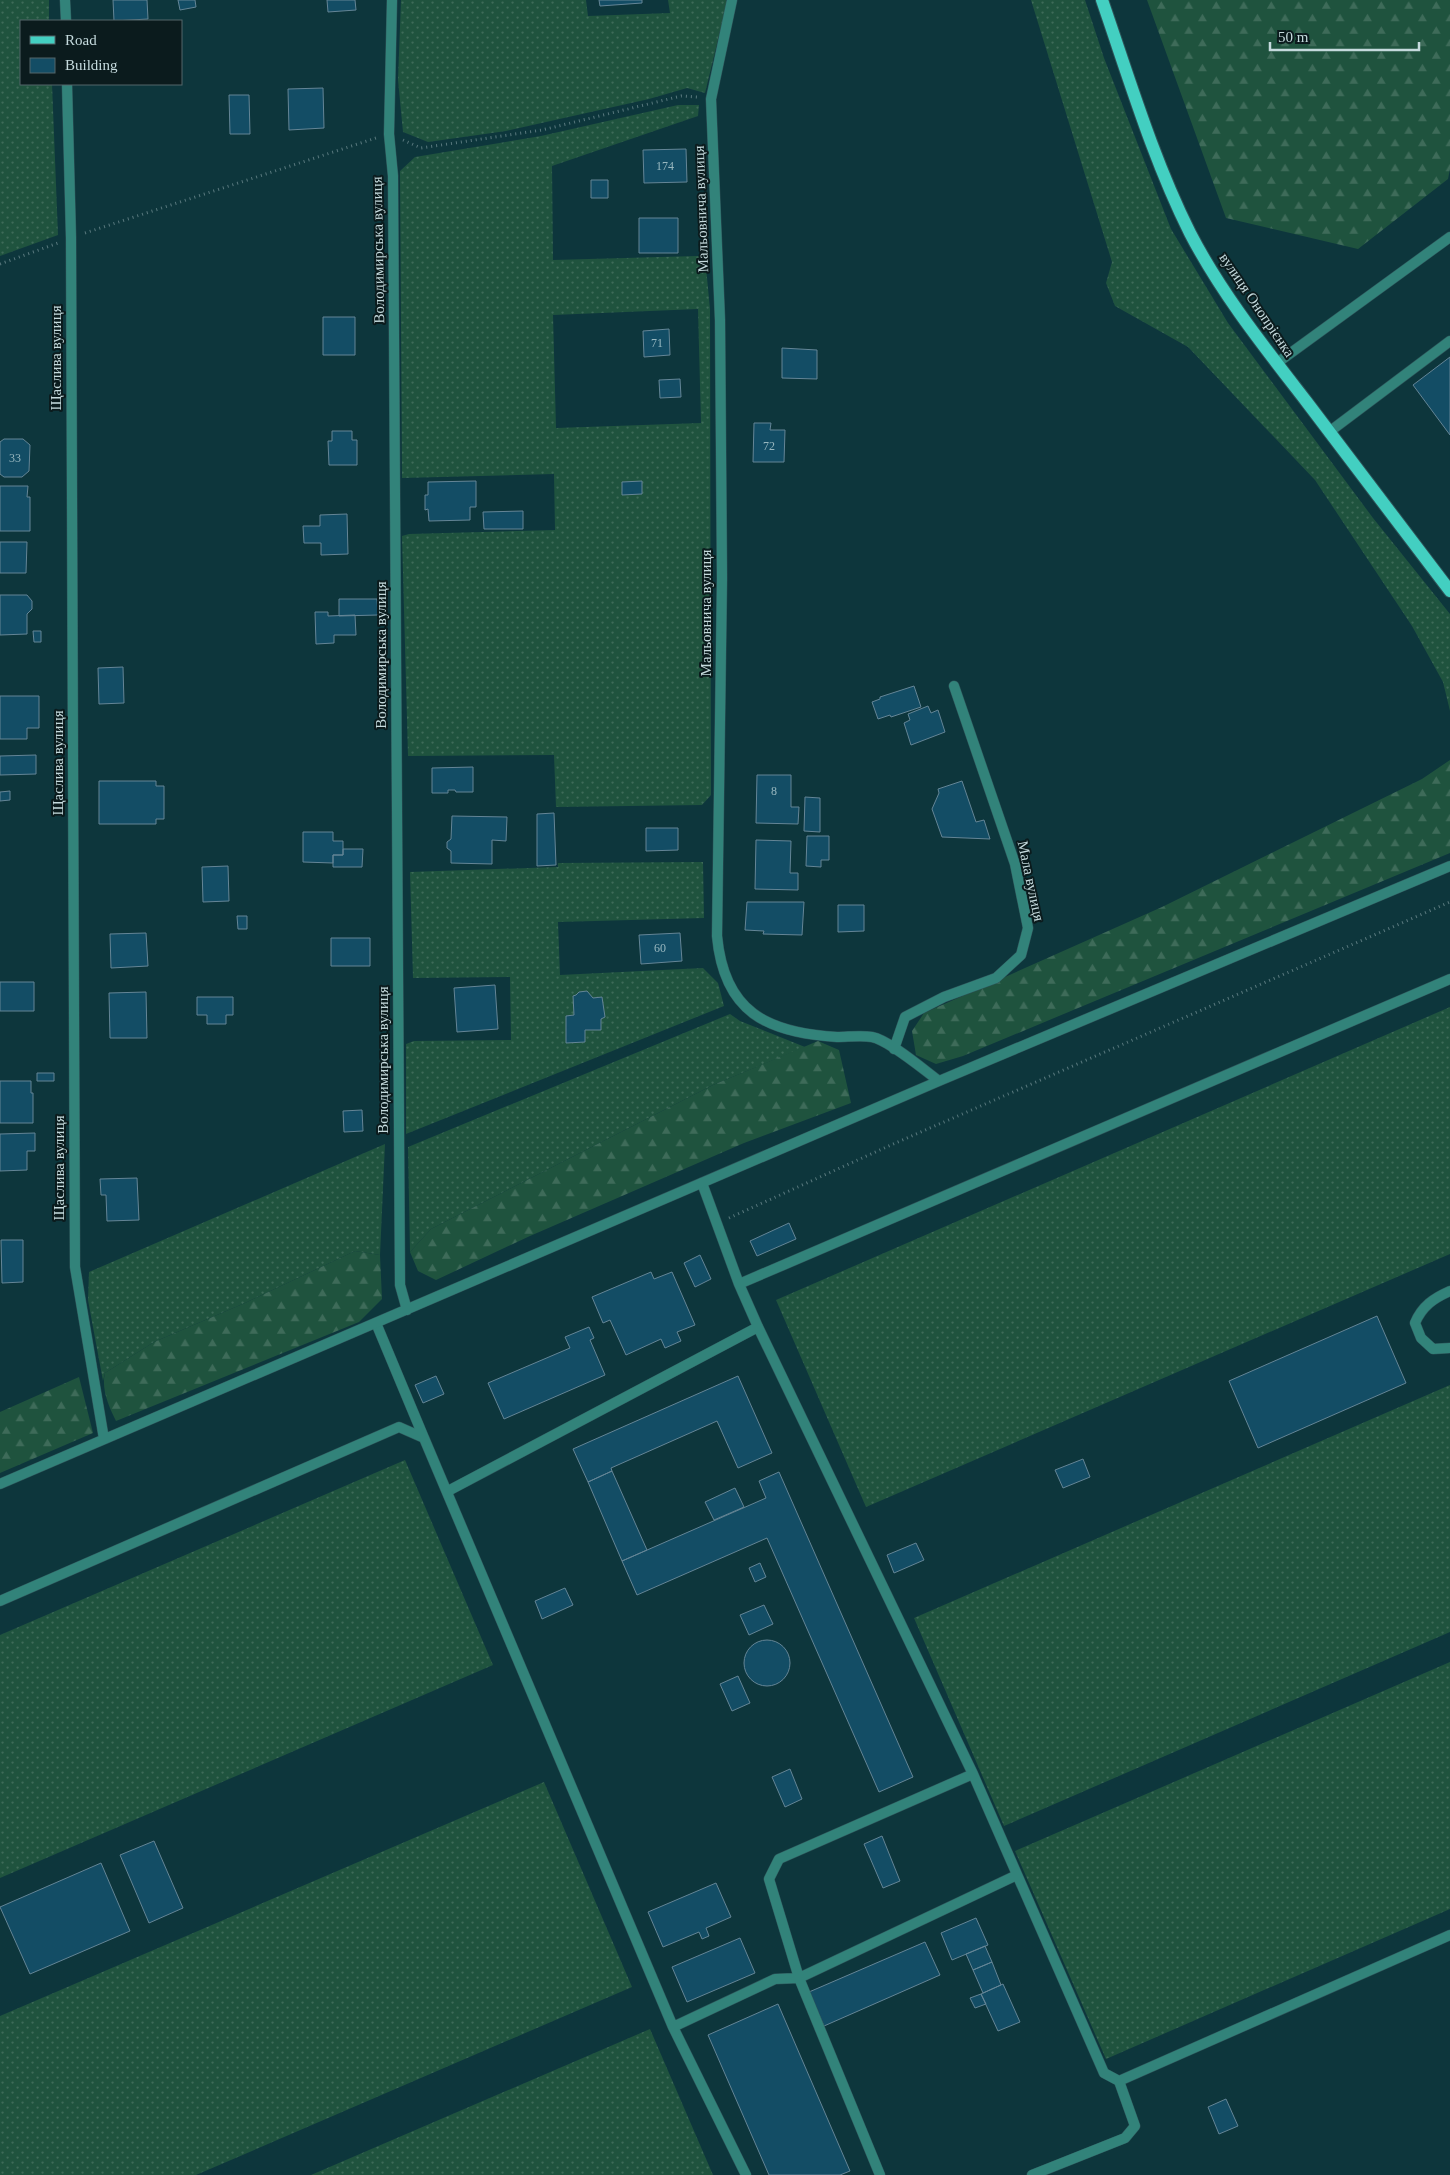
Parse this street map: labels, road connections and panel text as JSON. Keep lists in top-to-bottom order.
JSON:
{
  "streets": {
    "main road": ["вулиця Онопрієнка"],
    "street": [
      "Мальовнича вулиця",
      "Володимирська вулиця",
      "Щаслива вулиця",
      "Мала вулиця"
    ]
  },
  "crossings": [
    ["Мальовнича вулиця", "Мала вулиця"]
  ],
  "house_numbers": [
    "174",
    "71",
    "72",
    "33",
    "8",
    "60"
  ],
  "legend": ["Road", "Building"],
  "scale_bar": "50 m"
}
